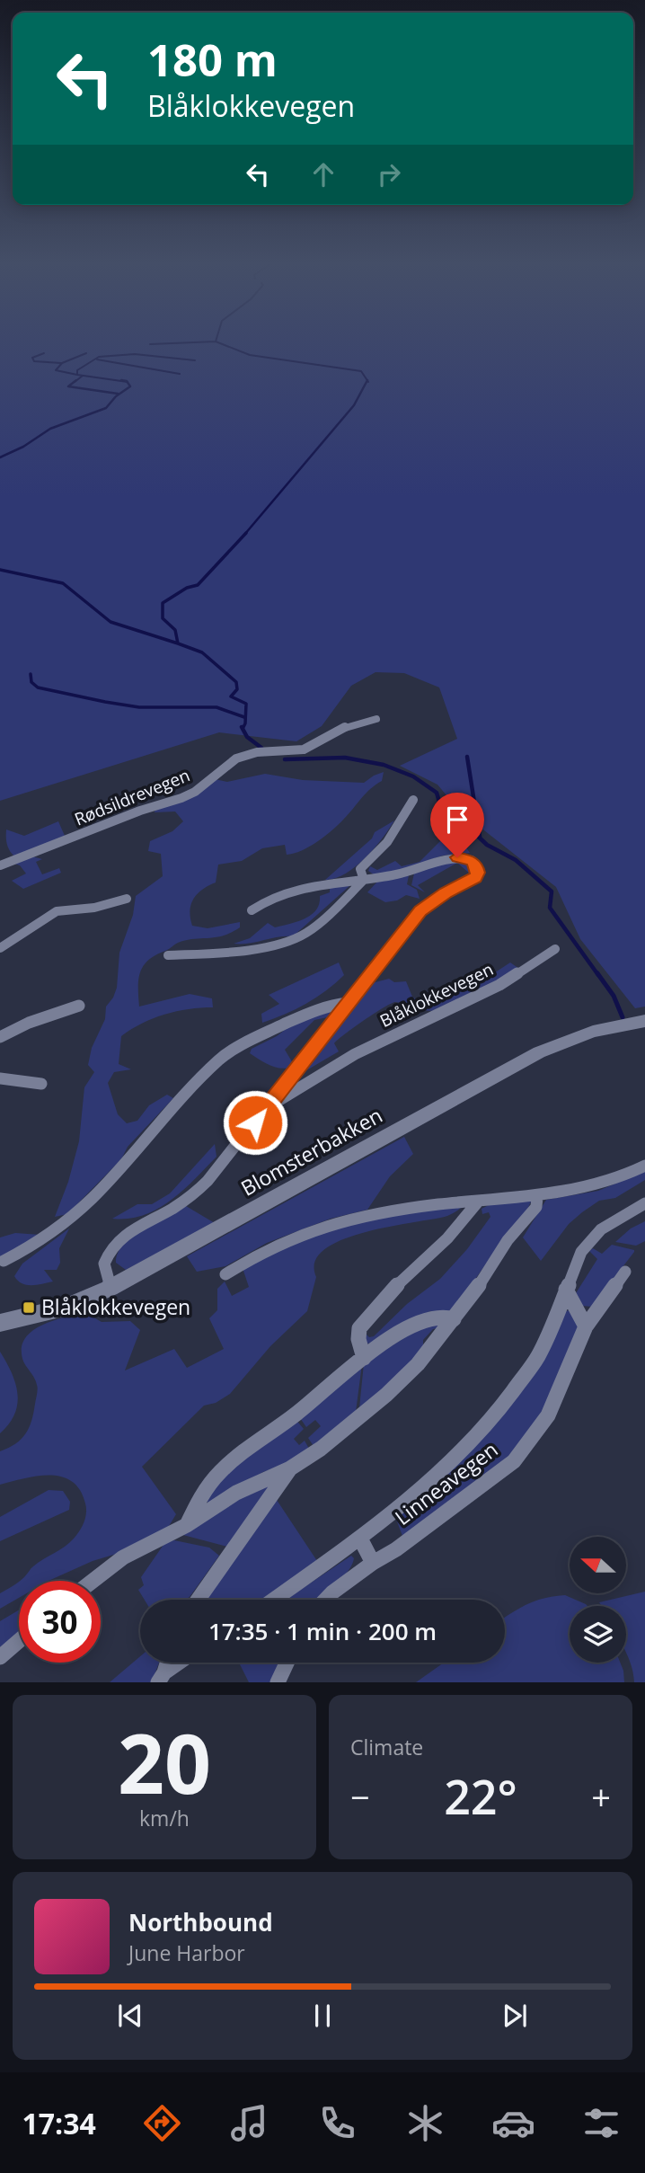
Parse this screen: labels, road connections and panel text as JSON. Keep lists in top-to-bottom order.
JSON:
{
  "streets": {
    "street": [
      "Rødsildrevegen",
      "Blåklokkevegen",
      "Blomsterbakken",
      "Linneavegen"
    ]
  },
  "crossings": [
    ["Blåklokkevegen", "Blomsterbakken"]
  ],
  "places": {
    "transit": ["Blåklokkevegen"]
  },
  "north": "left",
  "page": {
    "turn": ["180 m", "Blåklokkevegen"],
    "limit": "30",
    "trip": "17:35 · 1 min · 200 m",
    "tile": [
      ["20", "km/h"],
      "Climate"
    ],
    "heat": ["−", "22°", "+"],
    "song": ["Northbound", "June Harbor"],
    "tabs": "17:34"
  }
}
